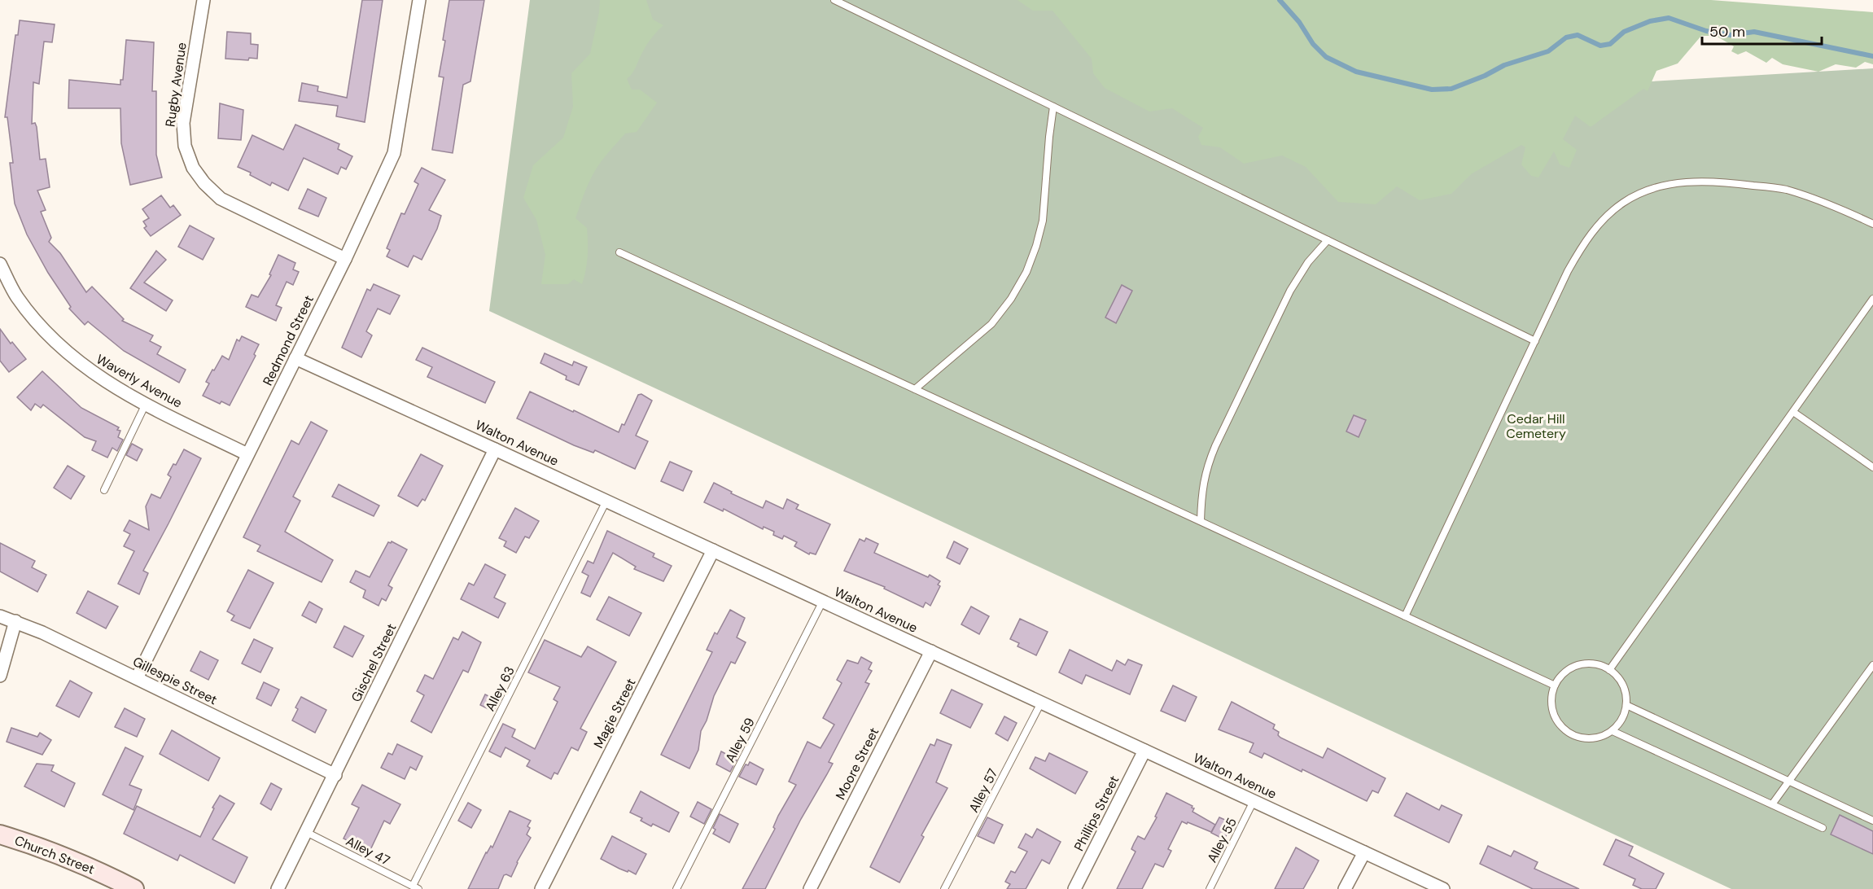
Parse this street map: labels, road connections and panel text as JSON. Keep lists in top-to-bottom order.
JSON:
{
  "streets": {
    "main road": ["Church Street"],
    "street": [
      "Rugby Avenue",
      "Redmond Street",
      "Waverly Avenue",
      "Walton Avenue",
      "Gischel Street",
      "Gillespie Street",
      "Magie Street",
      "Moore Street",
      "Phillips Street"
    ],
    "lane": [
      "Alley 63",
      "Alley 59",
      "Alley 57",
      "Alley 55",
      "Alley 47"
    ]
  },
  "crossings": [
    ["Rugby Avenue", "Redmond Street"],
    ["Redmond Street", "Waverly Avenue"],
    ["Redmond Street", "Walton Avenue"],
    ["Redmond Street", "Gillespie Street"],
    ["Walton Avenue", "Gischel Street"],
    ["Walton Avenue", "Alley 63"],
    ["Walton Avenue", "Magie Street"],
    ["Walton Avenue", "Alley 59"],
    ["Walton Avenue", "Moore Street"],
    ["Walton Avenue", "Alley 57"],
    ["Walton Avenue", "Phillips Street"],
    ["Walton Avenue", "Alley 55"],
    ["Gischel Street", "Gillespie Street"],
    ["Gischel Street", "Alley 47"],
    ["Alley 63", "Alley 47"]
  ],
  "parks": ["Cedar Hill Cemetery"],
  "scale_bar": "50 m"
}
